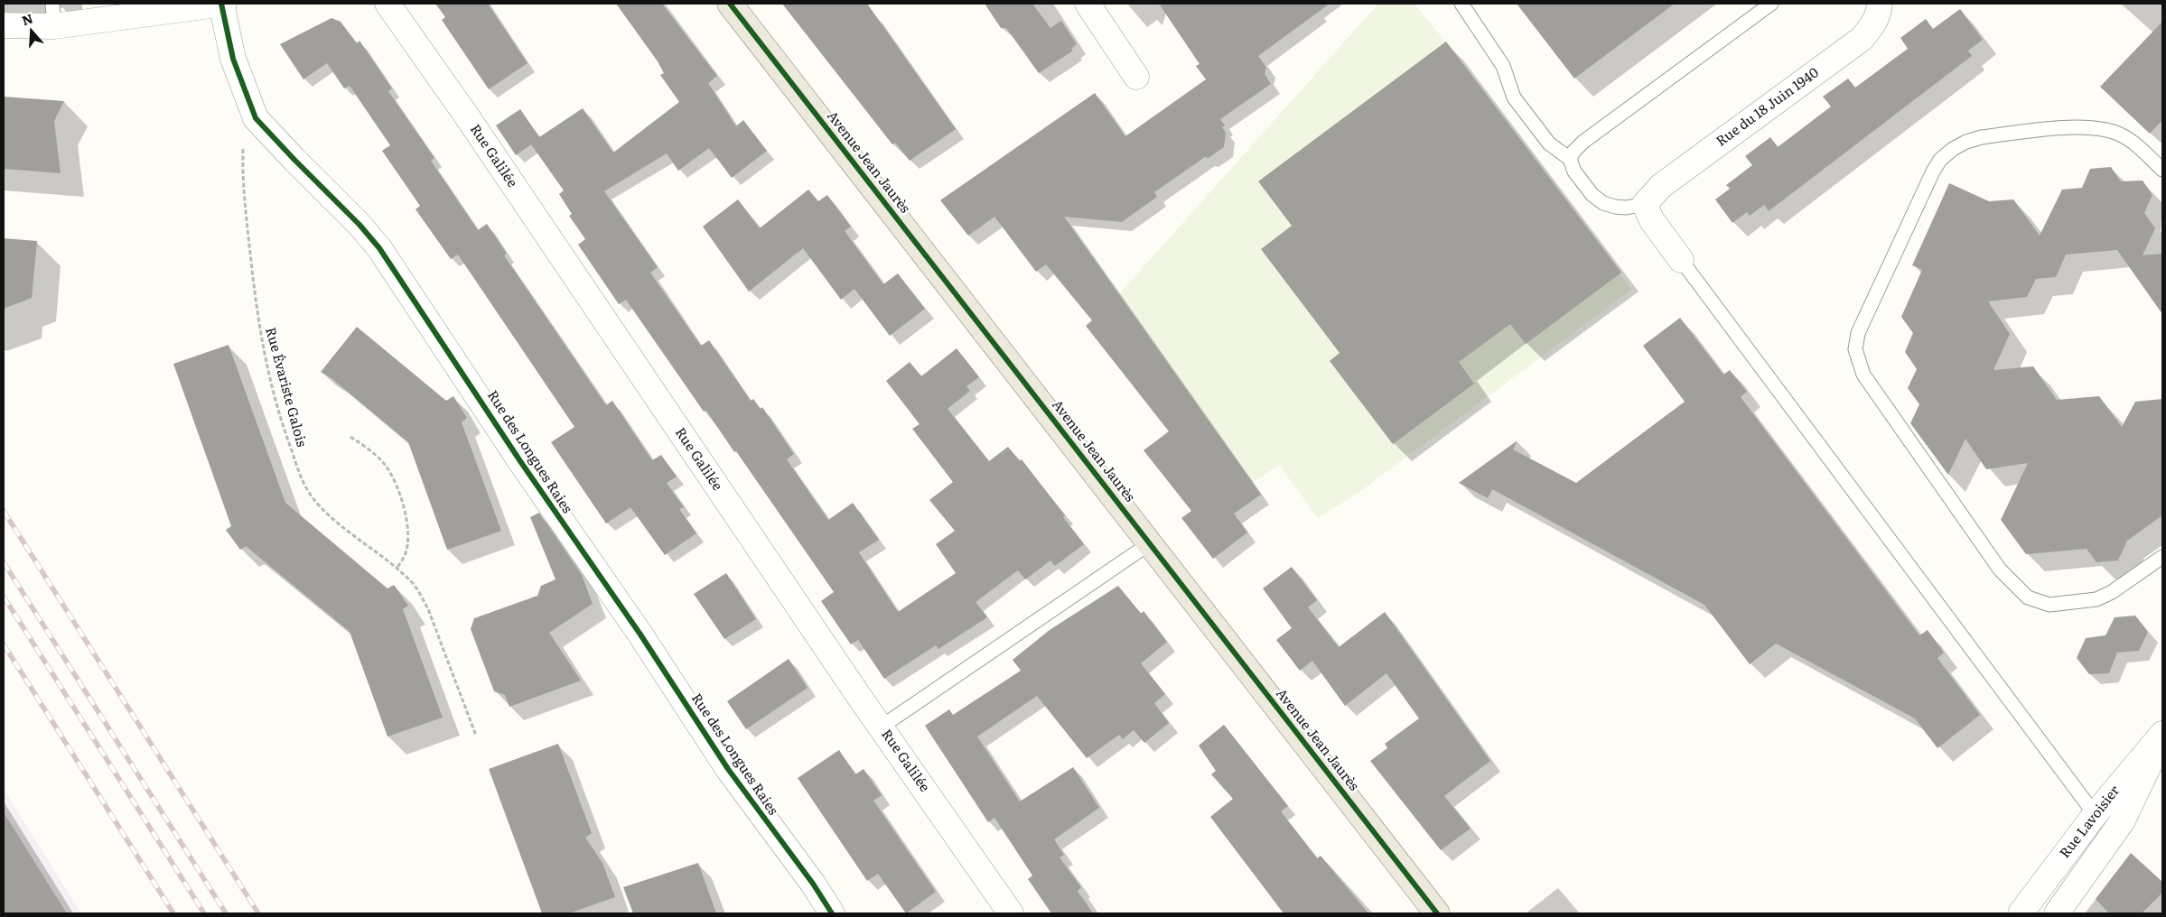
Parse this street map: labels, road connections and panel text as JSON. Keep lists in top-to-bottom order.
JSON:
{
  "streets": {
    "main road": ["Avenue Jean Jaurès"],
    "street": [
      "Rue du 18 Juin 1940",
      "Rue Galilée",
      "Rue des Longues Raies",
      "Rue Lavoisier"
    ],
    "path": ["Rue Évariste Galois"]
  },
  "crossings": [
    ["Rue Évariste Galois", "Rue des Longues Raies"]
  ],
  "north": "top"
}
